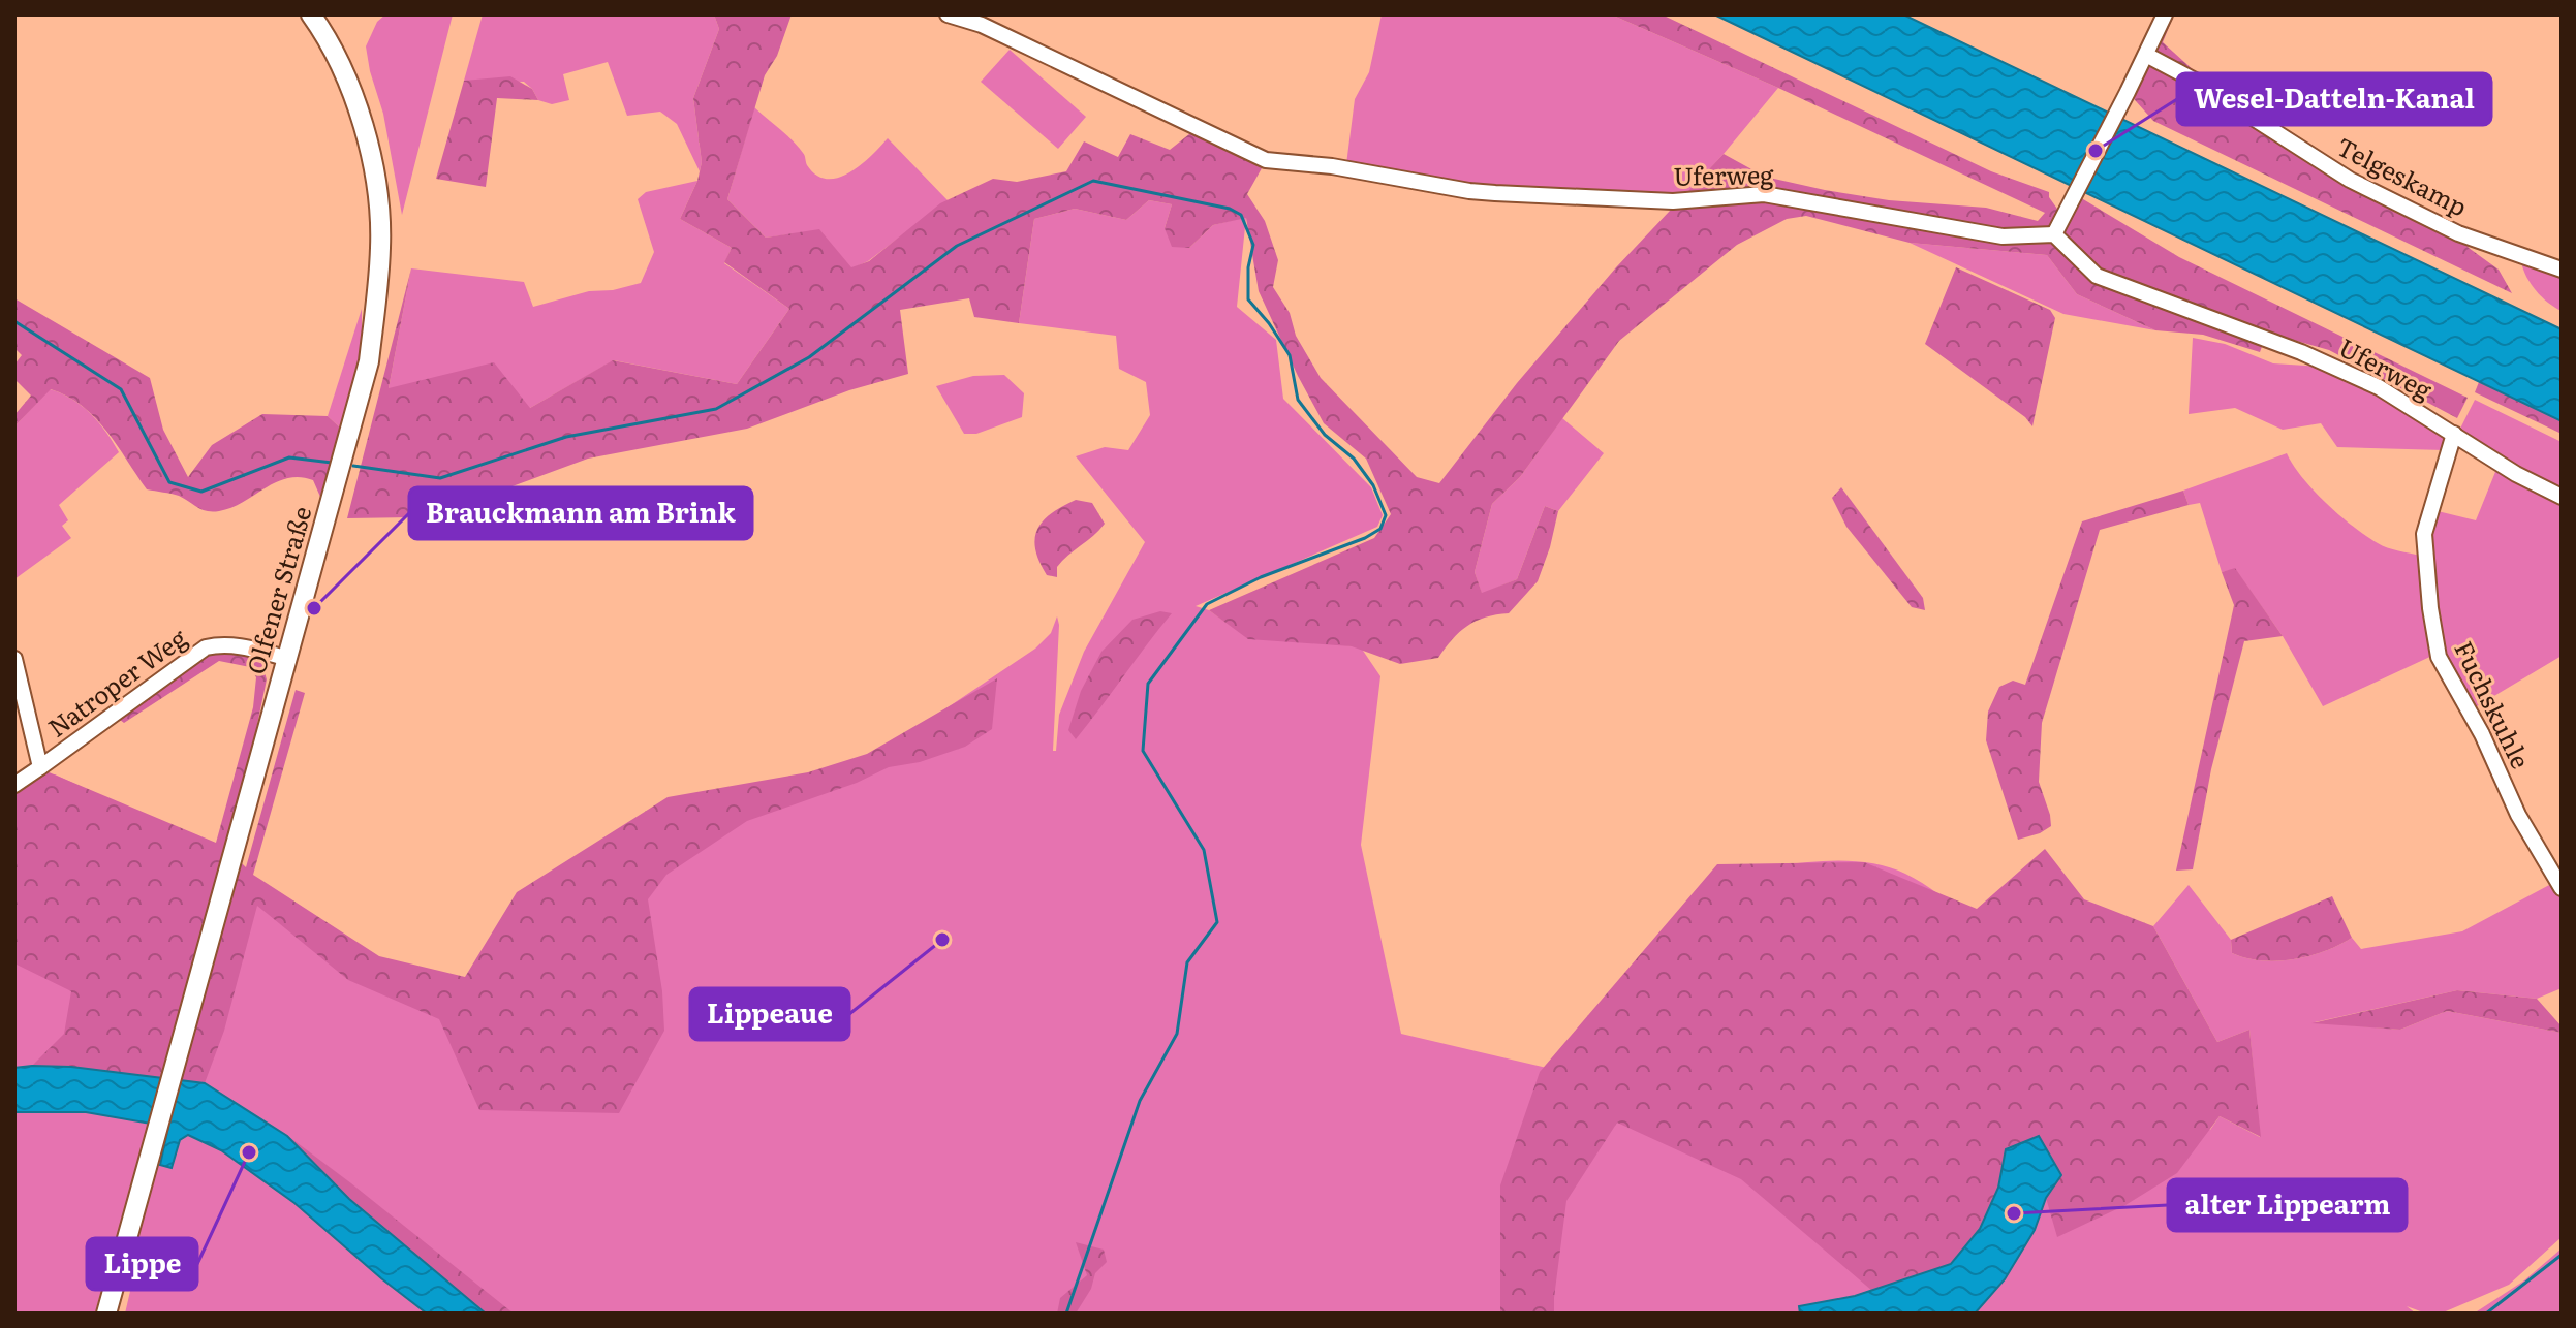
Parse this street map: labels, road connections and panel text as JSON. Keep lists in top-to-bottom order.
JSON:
{
  "streets": {
    "main road": ["Olfener Straße"],
    "street": [
      "Uferweg",
      "Telgeskamp",
      "Natroper Weg",
      "Fuchskuhle"
    ]
  },
  "crossings": [
    ["Uferweg", "Fuchskuhle"],
    ["Olfener Straße", "Natroper Weg"]
  ],
  "places": [
    "Wesel-Datteln-Kanal",
    "Brauckmann am Brink",
    "Lippeaue",
    "Lippe",
    "alter Lippearm"
  ]
}
